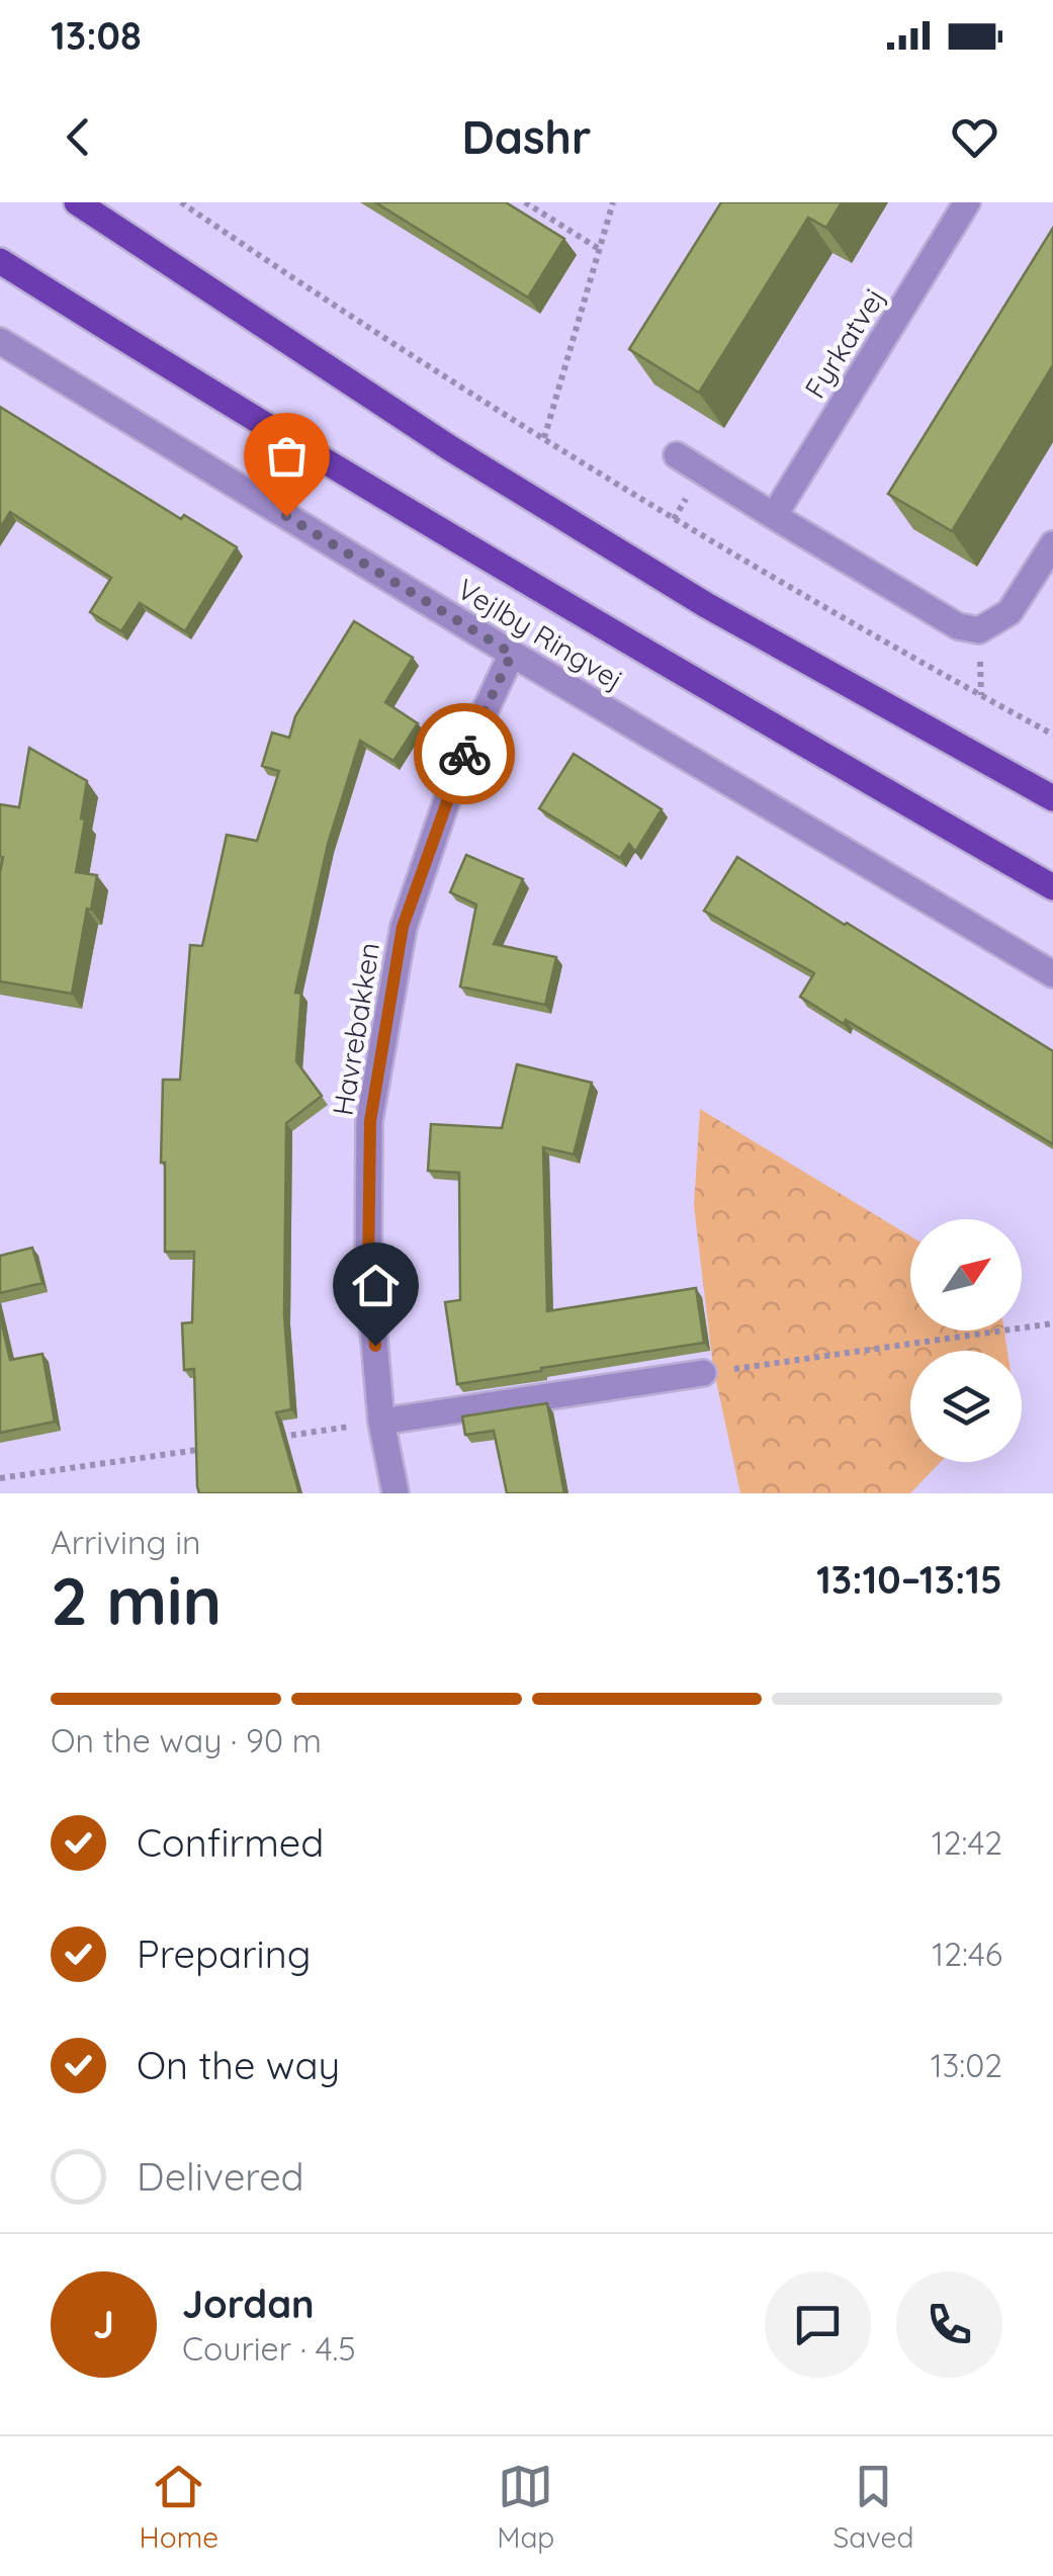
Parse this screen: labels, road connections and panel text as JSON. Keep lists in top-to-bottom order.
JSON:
{
  "streets": {
    "main road": ["Vejlby Ringvej"],
    "street": ["Fyrkatvej", "Havrebakken"]
  },
  "crossings": [
    ["Vejlby Ringvej", "Havrebakken"]
  ],
  "north": "top right",
  "page": {
    "status": "13:08",
    "header": "Dashr",
    "heading": ["2 min", "Arriving in", "13:10–13:15"],
    "panel": ["Jordan", "Courier · 4.5"],
    "bar": "On the way · 90 m",
    "list": [
      ["Confirmed", "12:42"],
      ["Preparing", "12:46"],
      ["On the way", "13:02"],
      "Delivered"
    ],
    "round": "J",
    "tabs": ["Home", "Map", "Saved"]
  }
}
